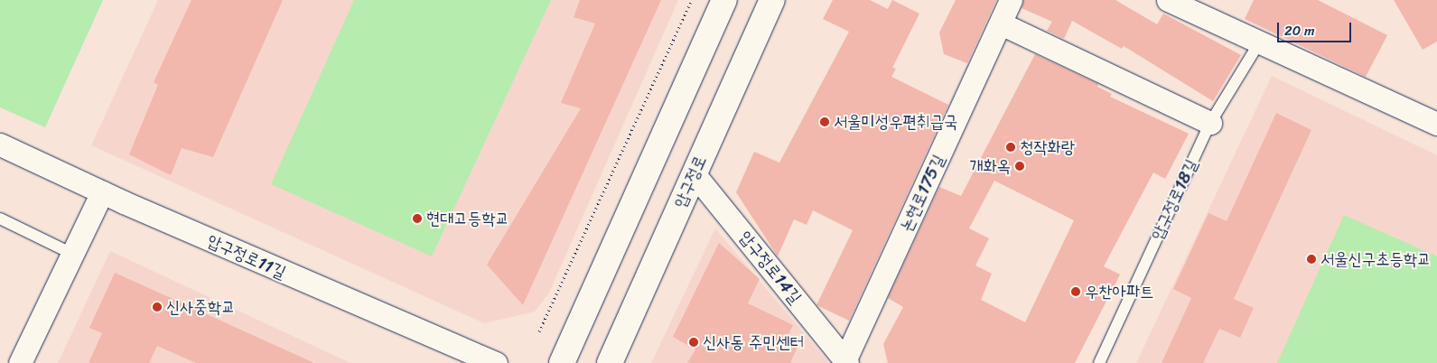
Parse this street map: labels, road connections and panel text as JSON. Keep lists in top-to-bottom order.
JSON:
{
  "streets": {
    "main road": ["압구정로"],
    "street": ["논현로175길", "압구정로11길", "압구정로14길"],
    "lane": ["압구정로18길"]
  },
  "crossings": [
    ["압구정로", "압구정로14길"],
    ["논현로175길", "압구정로14길"]
  ],
  "places": [
    "서울미성우편취급국",
    "청작화랑",
    "개화옥",
    "현대고등학교",
    "서울신구초등학교",
    "우찬아파트",
    "신사중학교",
    "신사동 주민센터"
  ],
  "scale_bar": "20 m"
}
